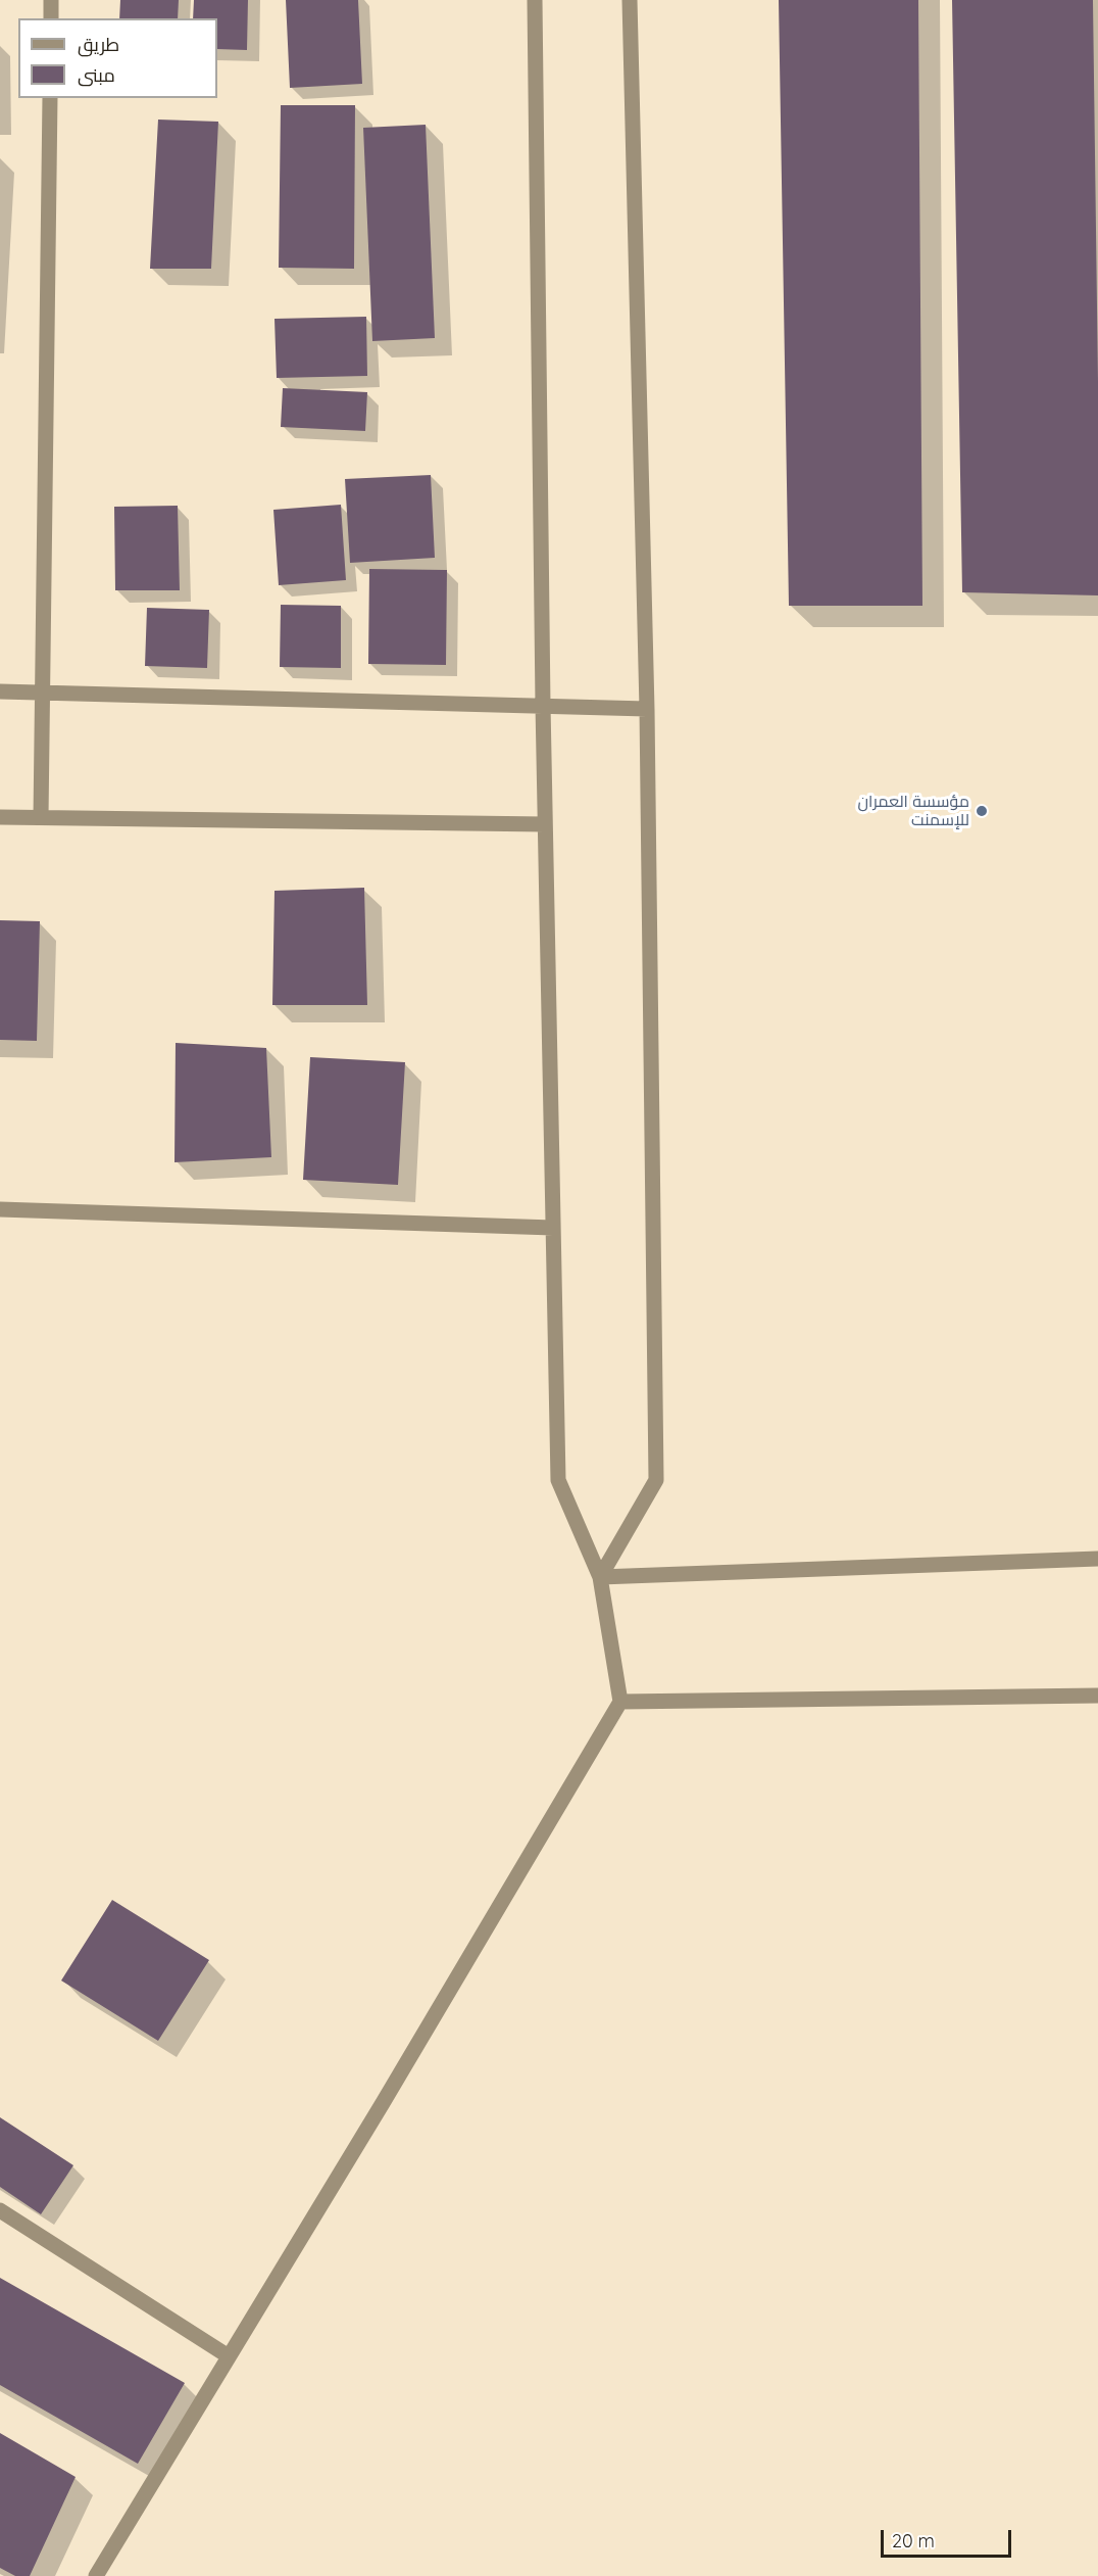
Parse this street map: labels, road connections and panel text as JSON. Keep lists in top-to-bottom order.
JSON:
{
  "places": ["مؤسسة العمران للإسمنت"],
  "legend": ["طريق", "مبنى"],
  "scale_bar": "20 m"
}
